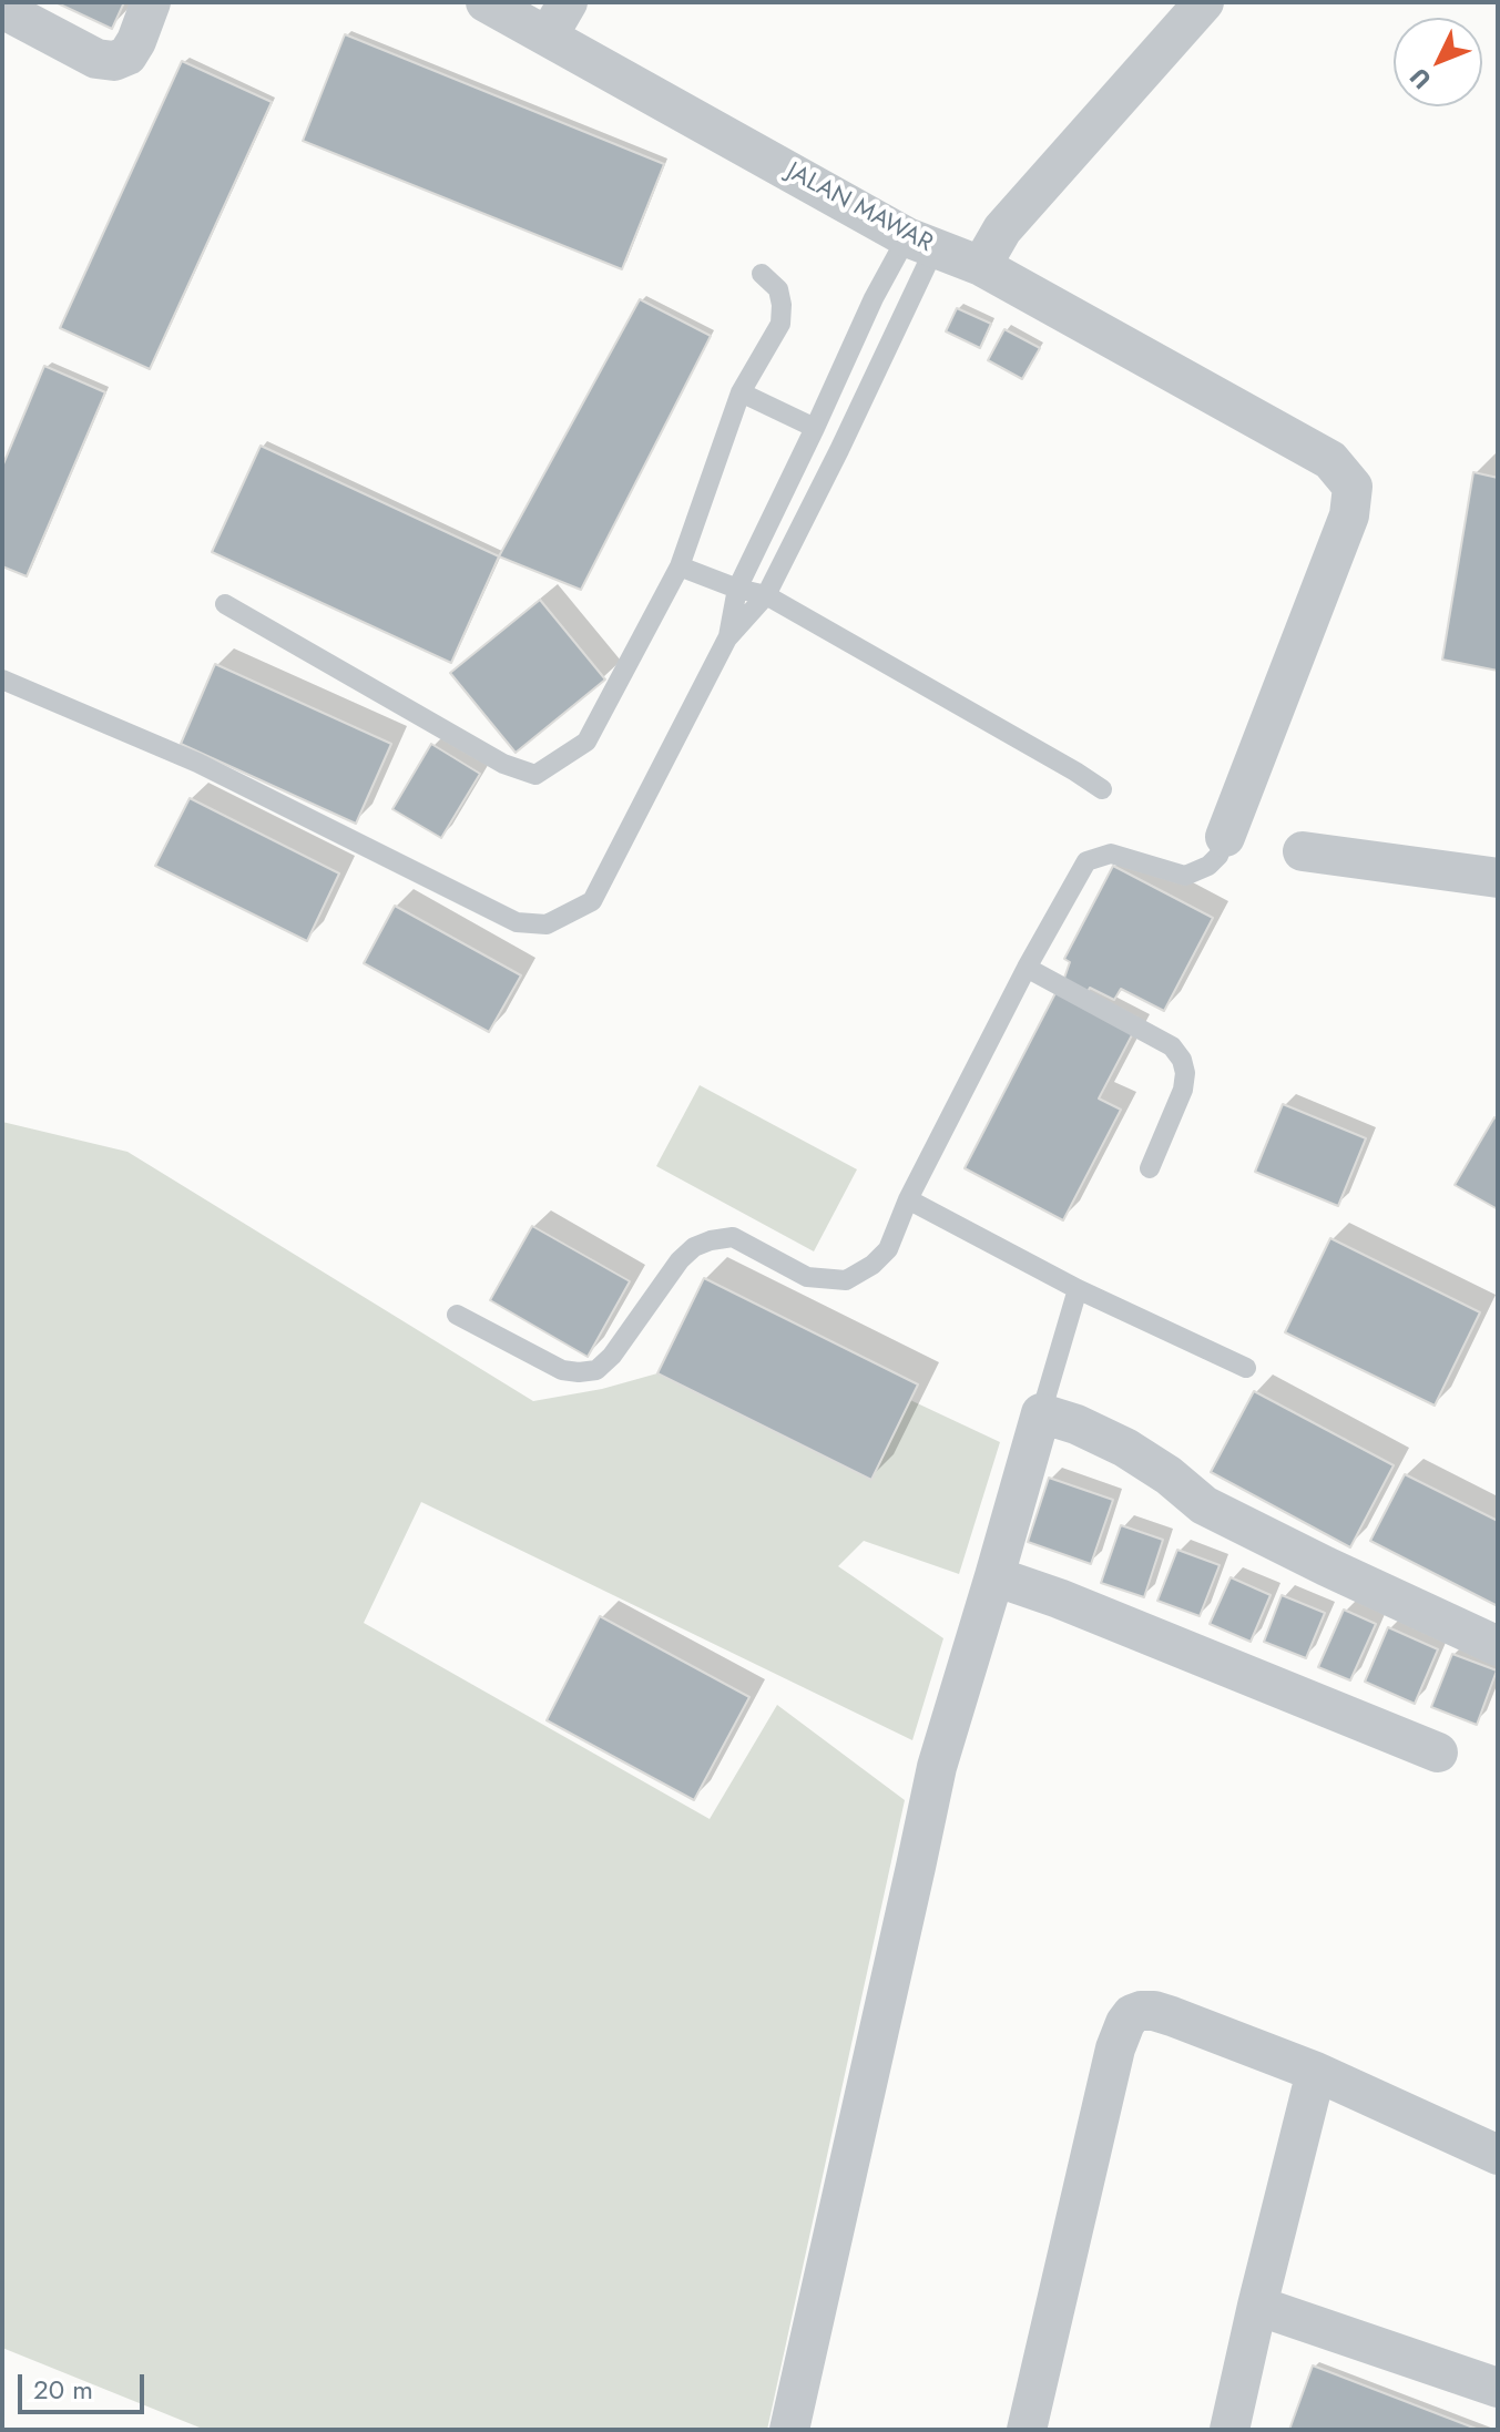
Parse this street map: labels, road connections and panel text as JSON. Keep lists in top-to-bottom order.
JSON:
{
  "streets": {
    "street": ["JALAN MAWAR"]
  },
  "scale_bar": "20 m",
  "north": "bottom left"
}
